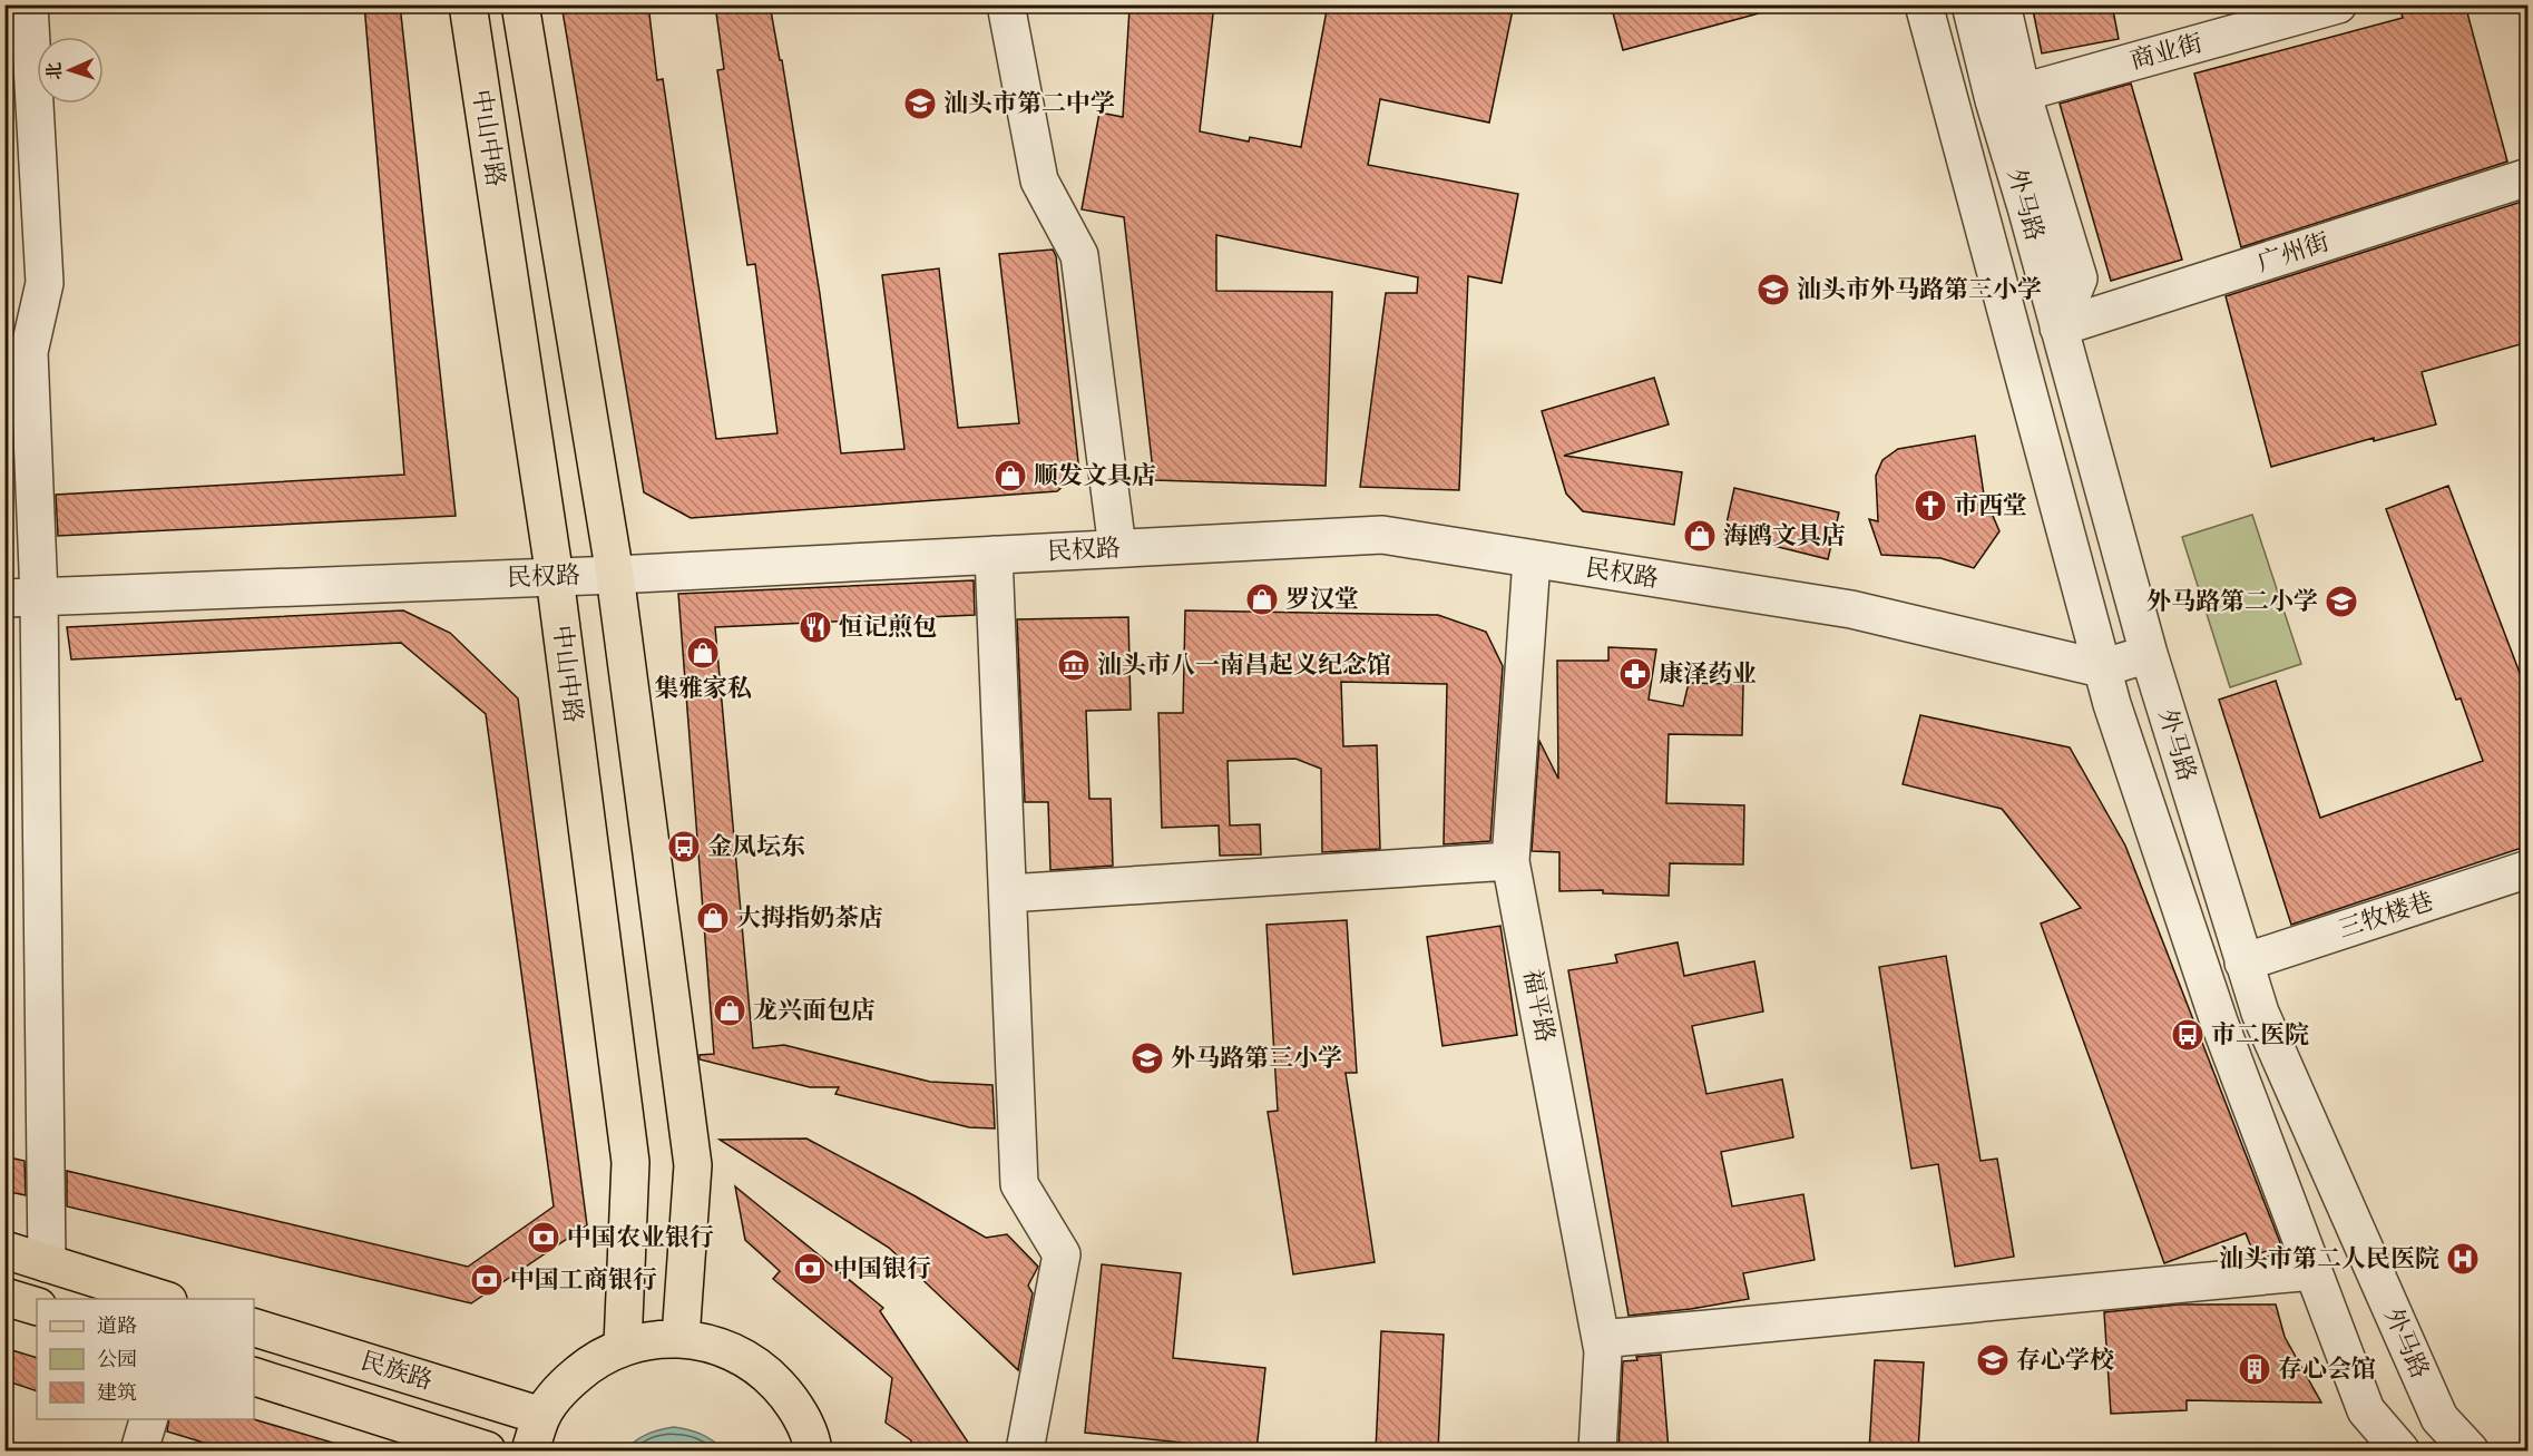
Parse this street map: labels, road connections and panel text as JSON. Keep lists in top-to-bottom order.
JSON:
{
  "streets": {
    "main road": ["中山中路", "民族路"],
    "street": [
      "商业街",
      "外马路",
      "广州街",
      "民权路",
      "三牧楼巷",
      "福平路"
    ]
  },
  "crossings": [
    ["商业街", "外马路"],
    ["中山中路", "民权路"],
    ["外马路", "广州街"],
    ["外马路", "民权路"],
    ["外马路", "三牧楼巷"],
    ["民权路", "福平路"]
  ],
  "places": {
    "school or university": [
      "汕头市第二中学",
      "汕头市外马路第三小学",
      "外马路第二小学",
      "外马路第三小学",
      "存心学校"
    ],
    "shop": [
      "顺发文具店",
      "海鸥文具店",
      "罗汉堂",
      "集雅家私",
      "大拇指奶茶店",
      "龙兴面包店"
    ],
    "church": ["市西堂"],
    "restaurant": ["恒记煎包"],
    "museum": ["汕头市八一南昌起义纪念馆"],
    "pharmacy": ["康泽药业"],
    "bus stop": ["金凤坛东", "市二医院"],
    "bank": ["中国农业银行", "中国银行", "中国工商银行"],
    "hospital": ["汕头市第二人民医院"],
    "building": ["存心会馆"]
  },
  "legend": ["道路", "公园", "建筑"],
  "north": "left"
}
